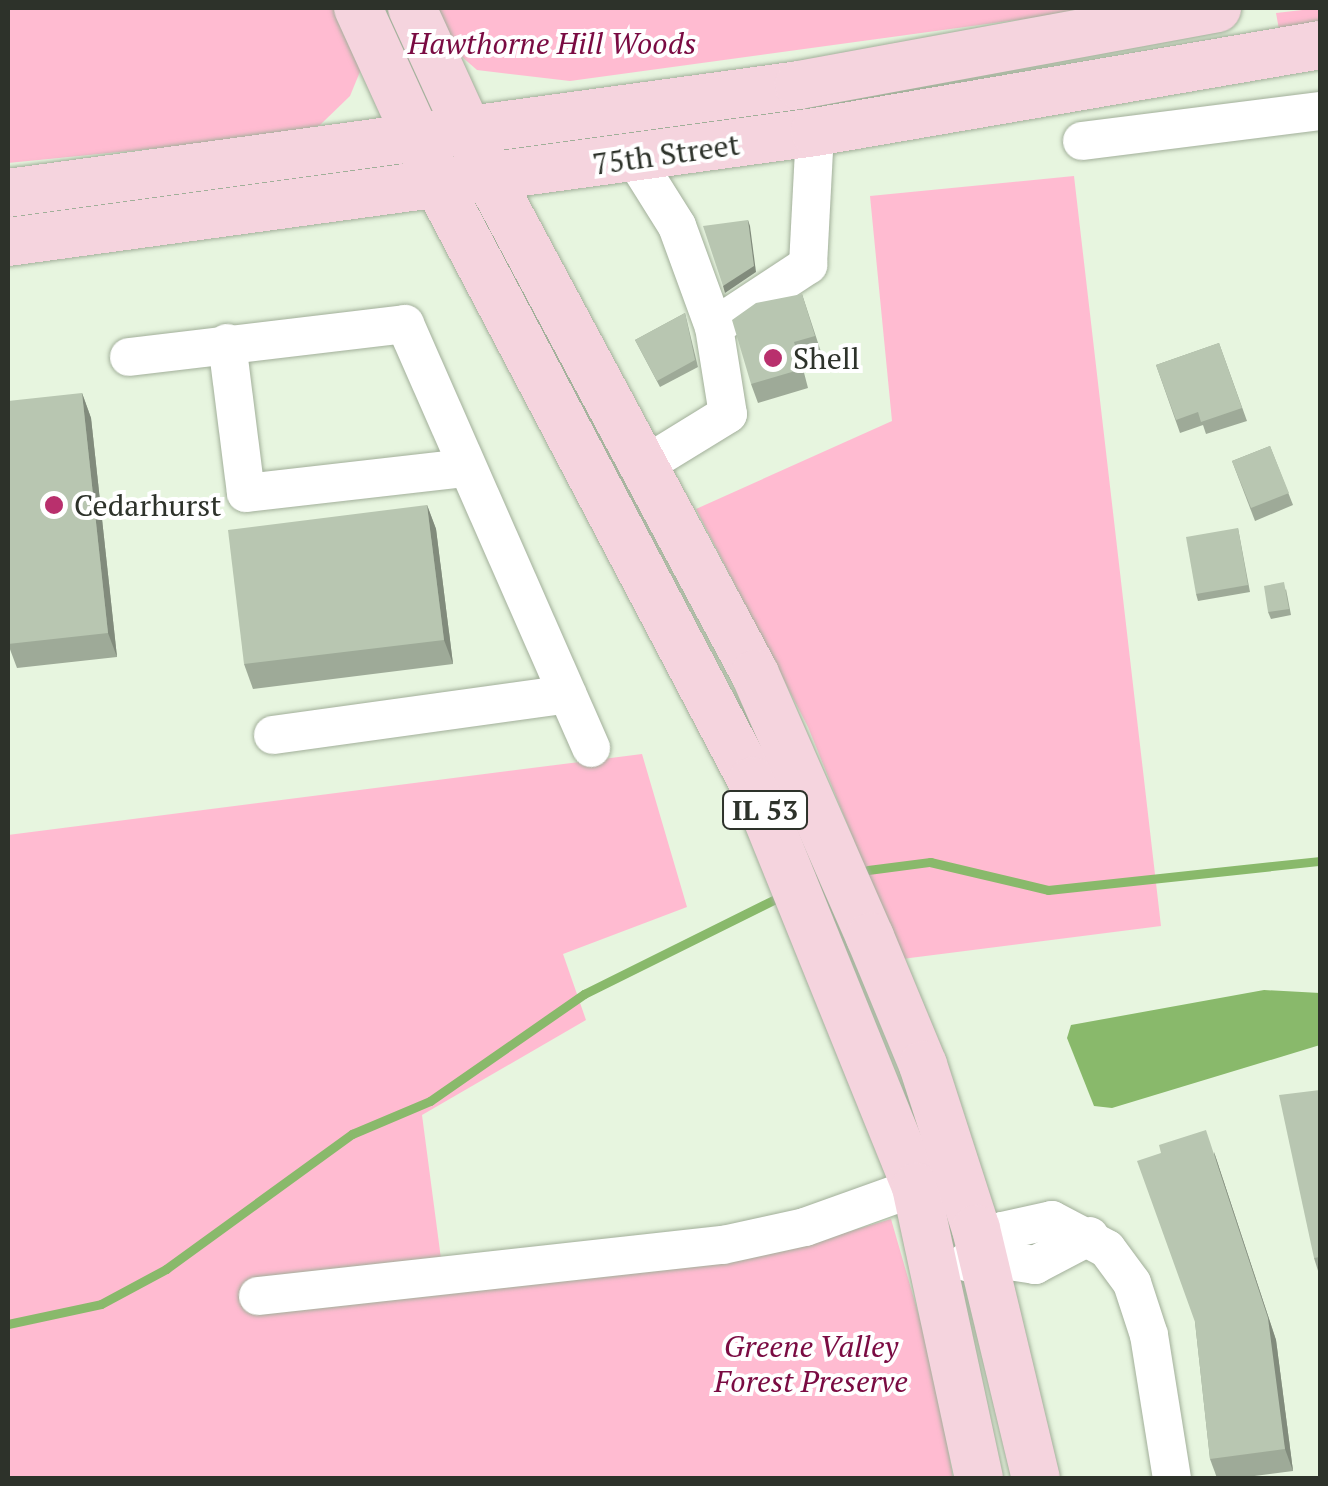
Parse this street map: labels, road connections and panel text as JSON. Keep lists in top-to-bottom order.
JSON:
{
  "streets": {
    "main road": ["75th Street", "IL 53"]
  },
  "crossings": [
    ["75th Street", "IL 53"]
  ],
  "parks": ["Hawthorne Hill Woods", "Greene Valley Forest Preserve"],
  "places": ["Shell", "Cedarhurst"]
}
